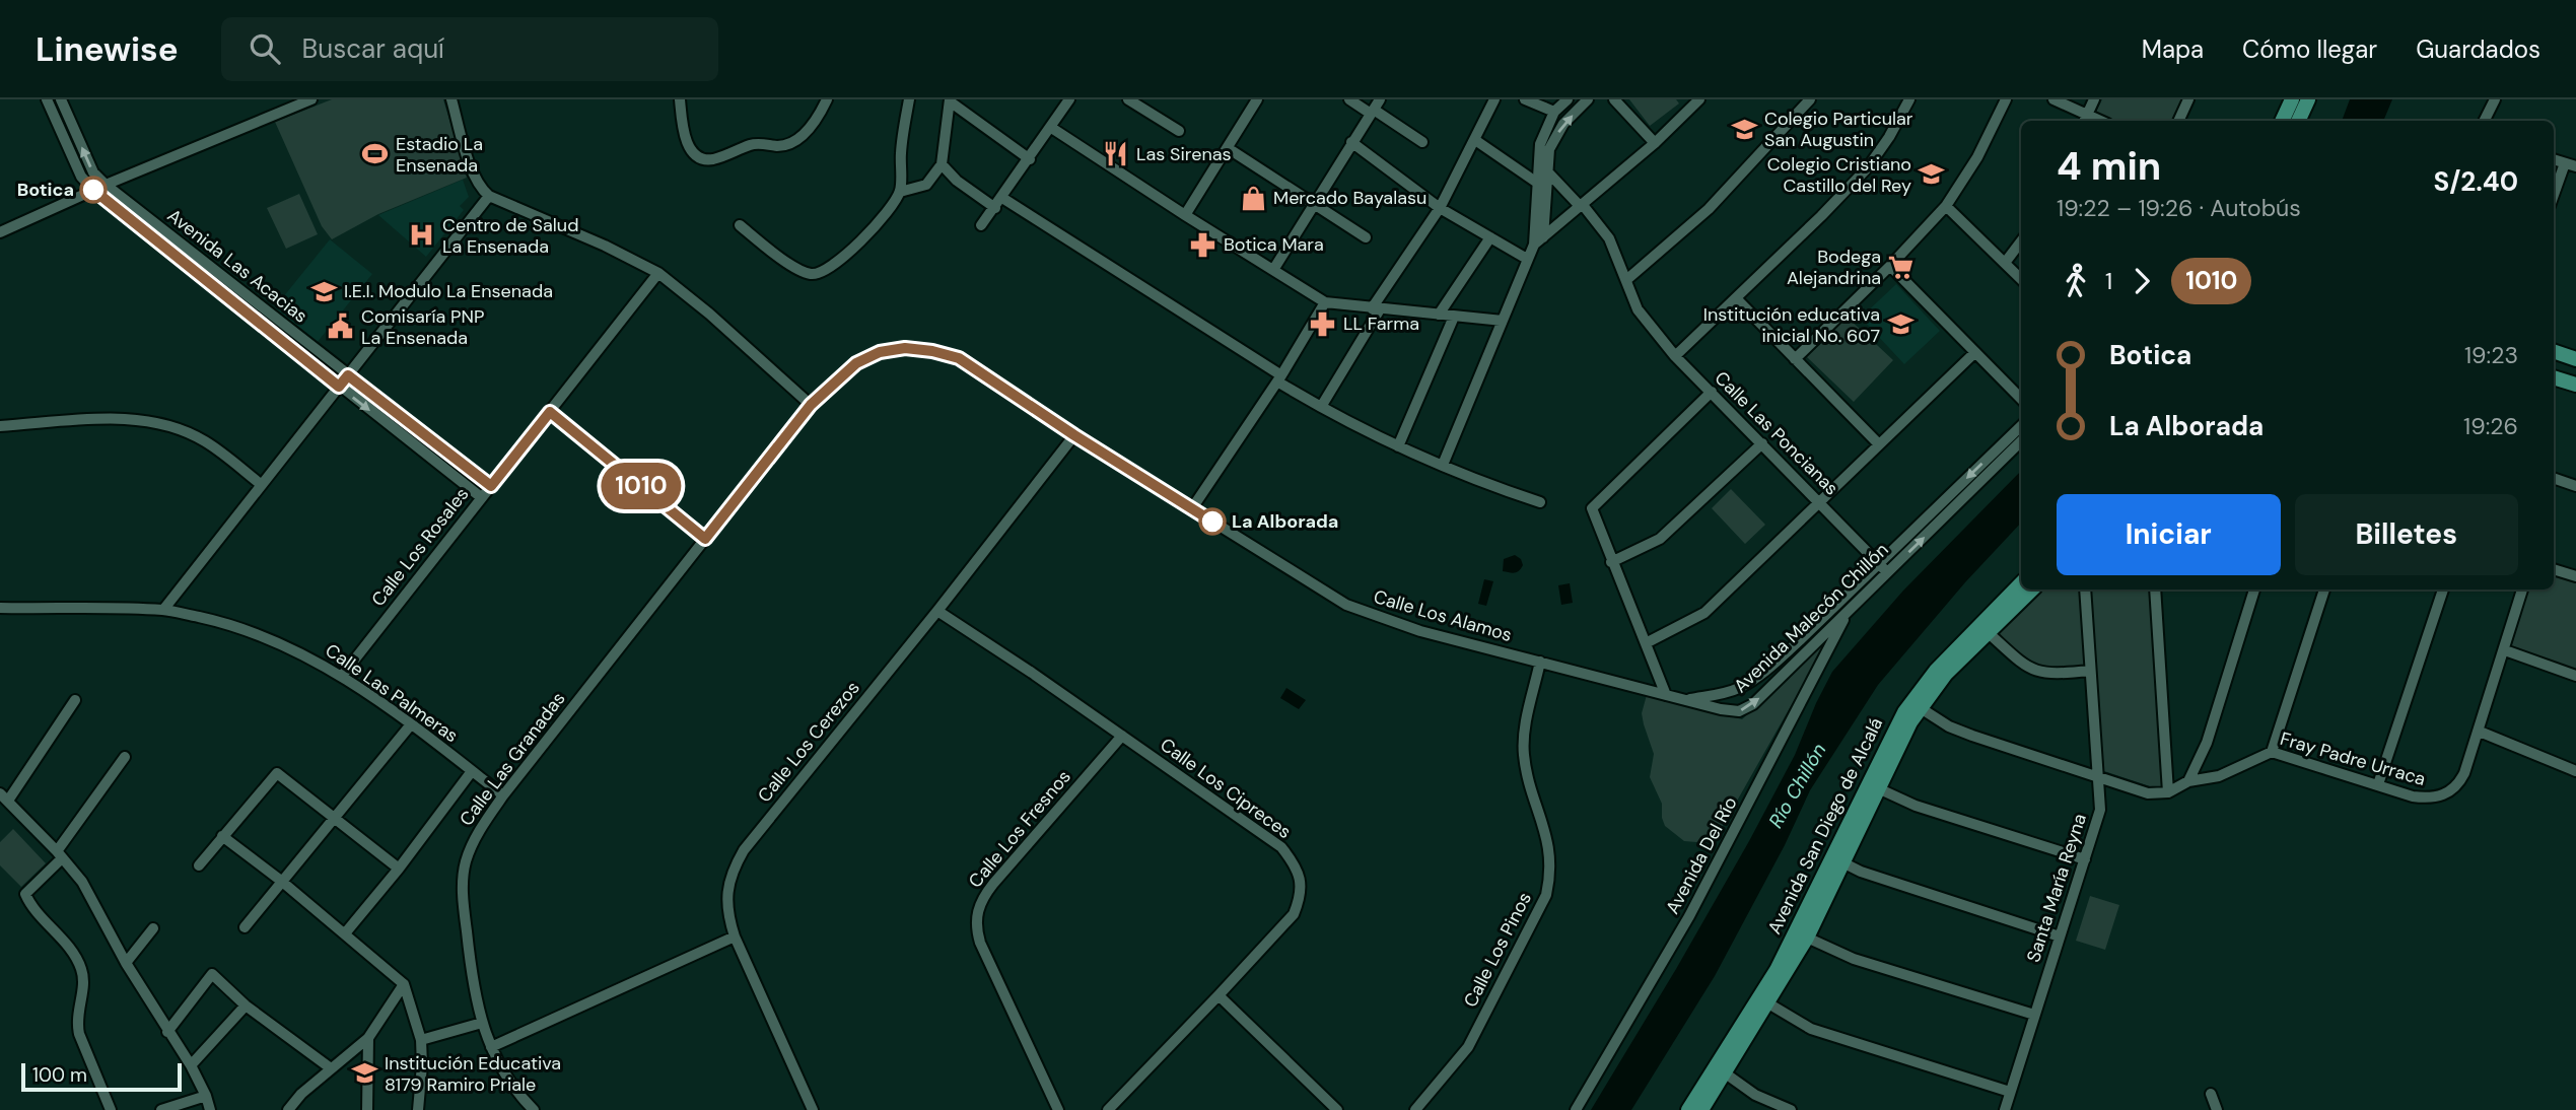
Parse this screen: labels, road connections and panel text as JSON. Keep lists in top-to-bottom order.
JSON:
{
  "streets": {
    "main road": ["Avenida San Diego de Alcalá"],
    "street": [
      "Avenida Las Acacias",
      "Calle Las Poncianas",
      "Calle Los Rosales",
      "Calle Los Alamos",
      "Avenida Malecón Chillón",
      "Calle Las Palmeras",
      "Calle Los Cerezos",
      "Calle Las Granadas",
      "Fray Padre Urraca",
      "Calle Los Cipreces",
      "Calle Los Fresnos",
      "Avenida Del Río",
      "Santa María Reyna",
      "Calle Los Pinos"
    ]
  },
  "crossings": [
    ["Avenida Las Acacias", "Calle Los Rosales"],
    ["Calle Las Poncianas", "Avenida Malecón Chillón"],
    ["Calle Los Rosales", "Calle Las Palmeras"],
    ["Calle Los Alamos", "Avenida Malecón Chillón"],
    ["Calle Los Alamos", "Calle Los Cerezos"],
    ["Calle Los Alamos", "Calle Las Granadas"],
    ["Calle Los Alamos", "Calle Los Pinos"],
    ["Avenida Malecón Chillón", "Avenida Del Río"],
    ["Calle Las Palmeras", "Calle Las Granadas"],
    ["Calle Los Cerezos", "Calle Los Cipreces"],
    ["Calle Los Cipreces", "Calle Los Fresnos"]
  ],
  "water": ["Río Chillón"],
  "places": {
    "school or university": [
      "Colegio Particular San Augustin",
      "Colegio Cristiano Castillo del Rey",
      "I.E.I. Modulo La Ensenada",
      "Institución educativa inicial No. 607",
      "Institución Educativa 8179 Ramiro Priale"
    ],
    "sports": ["Estadio La Ensenada"],
    "restaurant": ["Las Sirenas"],
    "other": ["Botica", "La Alborada"],
    "shop": ["Mercado Bayalasu"],
    "hospital": ["Centro de Salud La Ensenada"],
    "pharmacy": ["Botica Mara", "LL Farma"],
    "supermarket": ["Bodega Alejandrina"],
    "public building": ["Comisaría PNP La Ensenada"]
  },
  "lines": ["bus line 1010"],
  "scale_bar": "100 m",
  "page": {
    "header": "Linewise",
    "search": "Buscar aquí",
    "nav": ["Mapa", "Cómo llegar", "Guardados"],
    "on_map": "1010",
    "heading": ["4 min", "19:22 – 19:26 · Autobús", "S/2.40"],
    "legs": ["1", "1010"],
    "list": [
      {
        "name": "Botica",
        "value": "19:23"
      },
      {
        "name": "La Alborada",
        "value": "19:26"
      }
    ],
    "buttons": ["Iniciar", "Billetes"],
    "scale": "100 m"
  }
}
